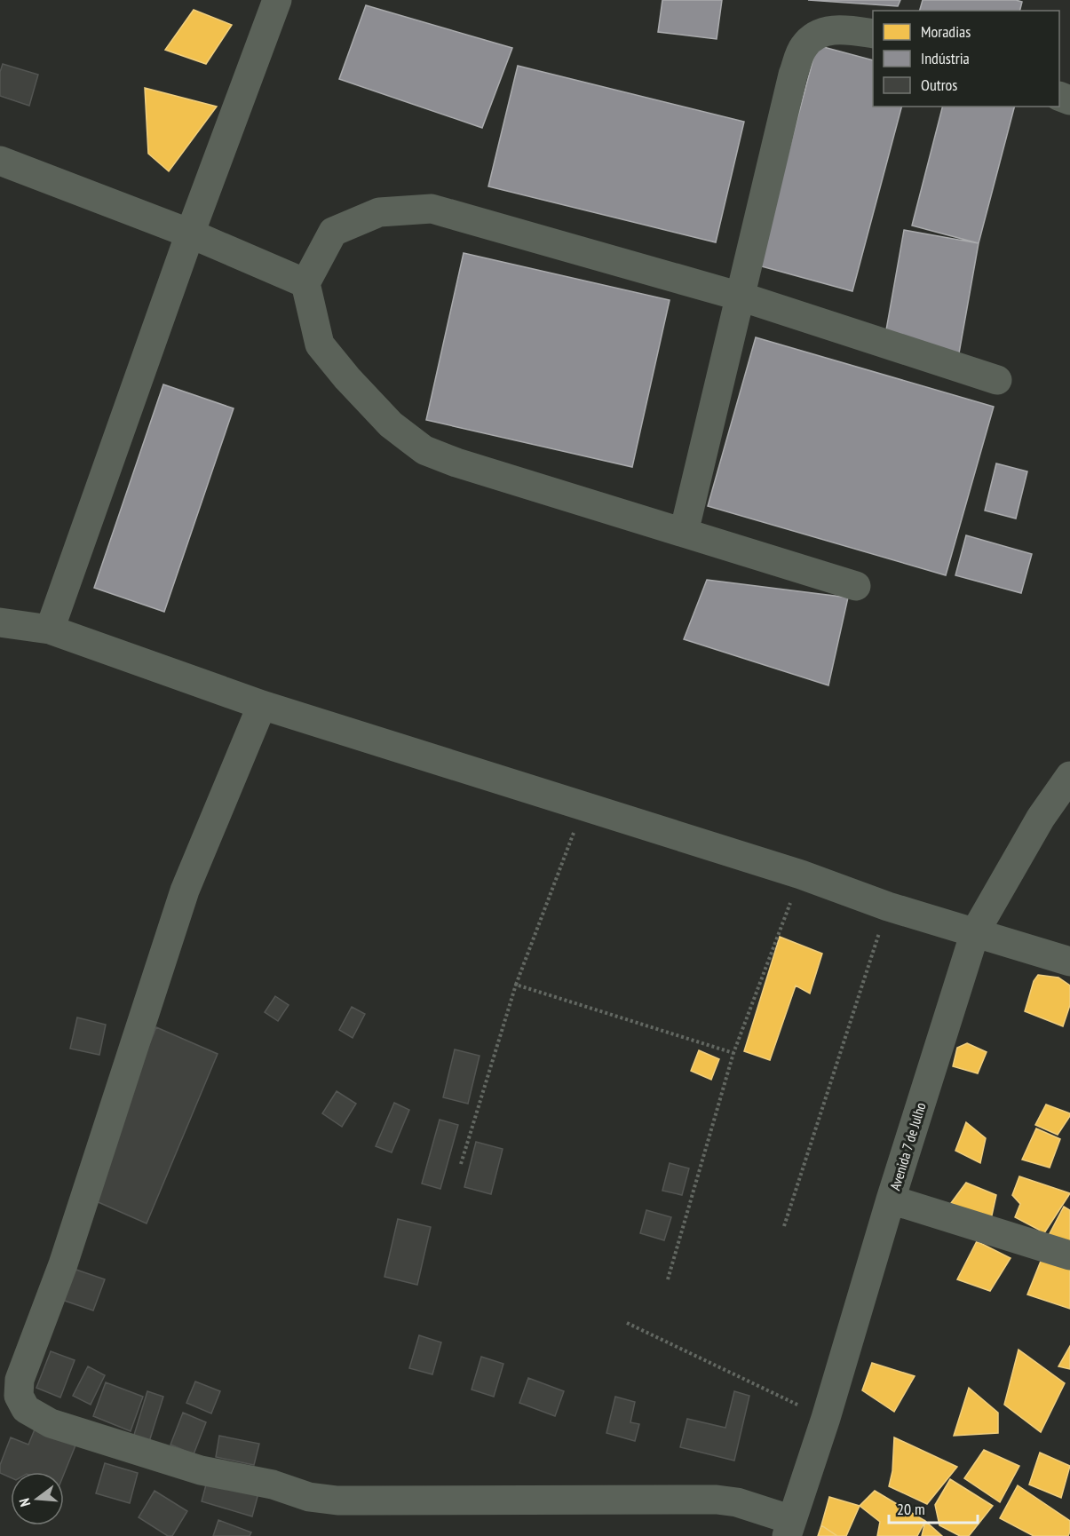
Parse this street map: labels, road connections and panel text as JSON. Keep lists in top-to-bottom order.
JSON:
{
  "streets": {
    "street": ["Avenida 7 de Julho"]
  },
  "legend": ["Moradias", "Indústria", "Outros"],
  "scale_bar": "20 m",
  "north": "left"
}
